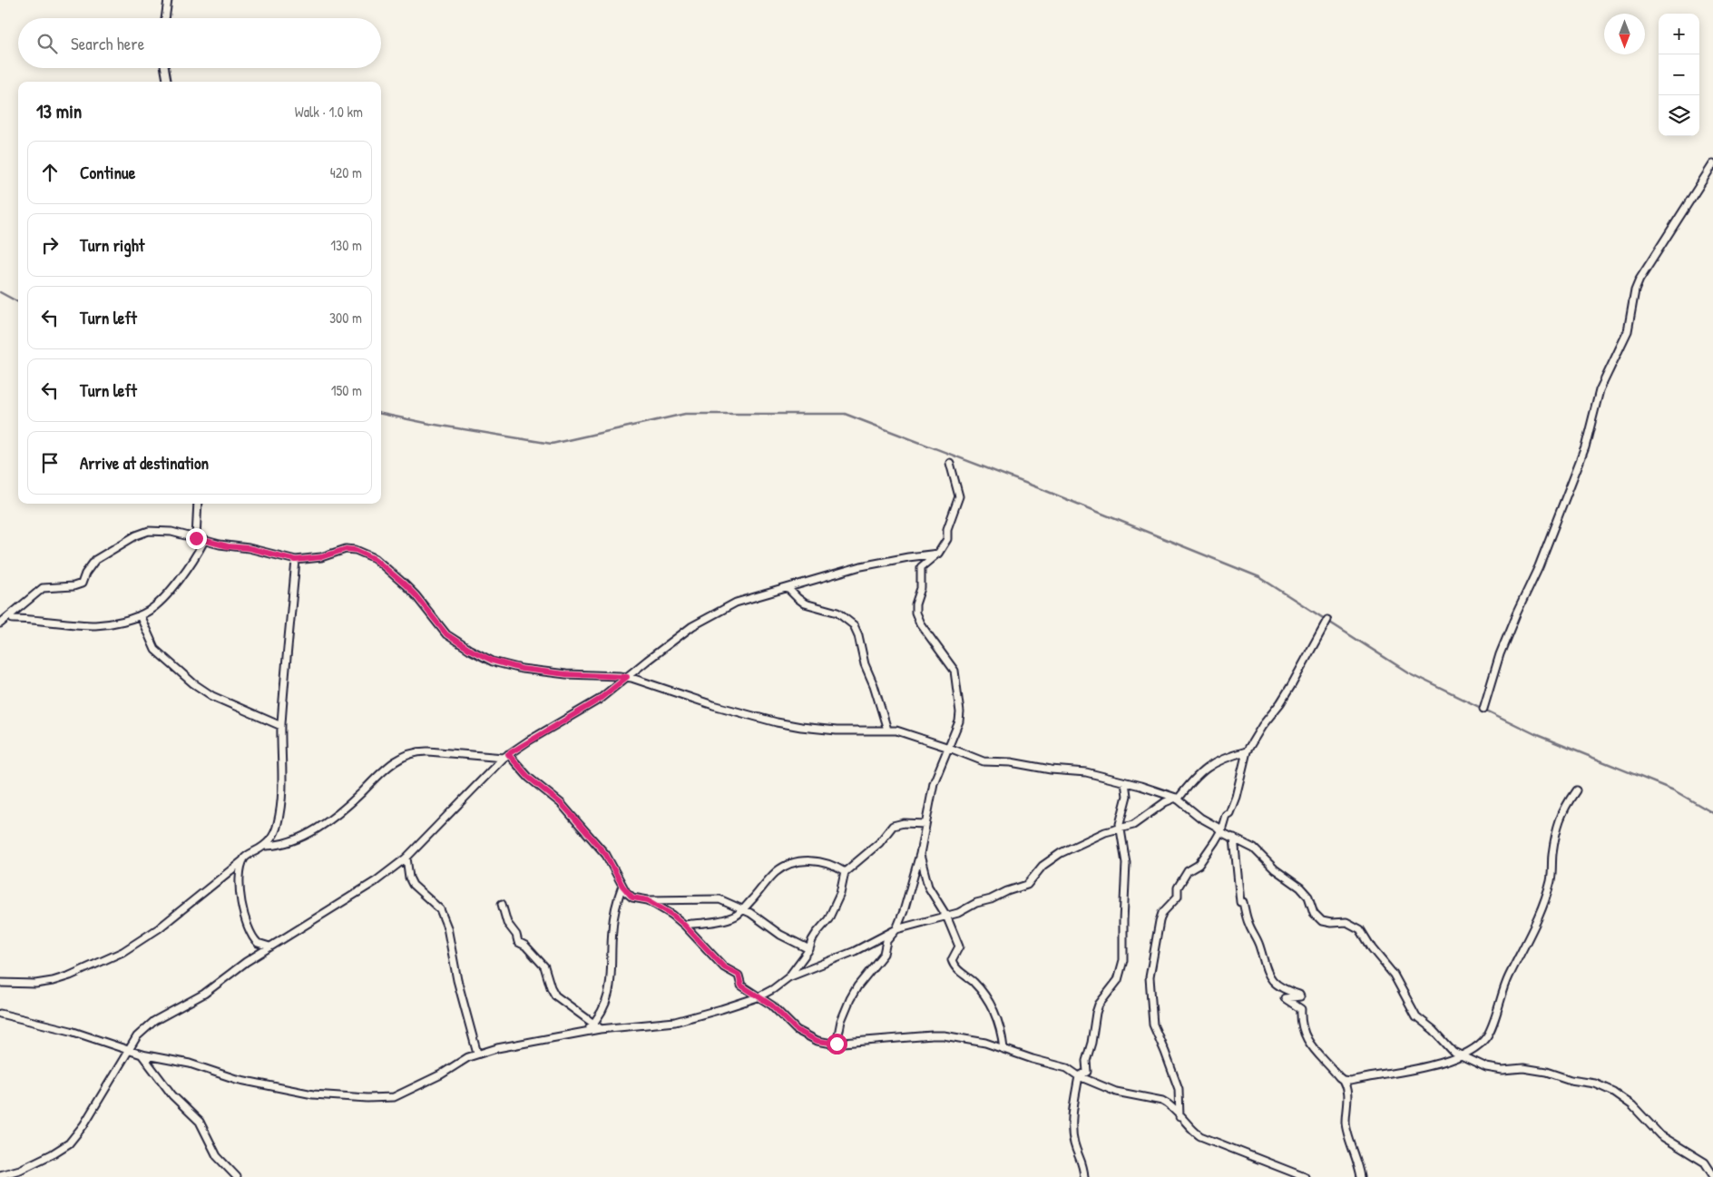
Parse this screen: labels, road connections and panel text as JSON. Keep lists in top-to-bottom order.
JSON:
{
  "north": "bottom",
  "page": {
    "map_buttons": ["+", "−"],
    "search": "Search here",
    "heading": ["13 min", "Walk · 1.0 km"],
    "list": [
      ["Continue", "420 m"],
      ["Turn right", "130 m"],
      ["Turn left", "300 m"],
      ["Turn left", "150 m"],
      "Arrive at destination"
    ]
  }
}
